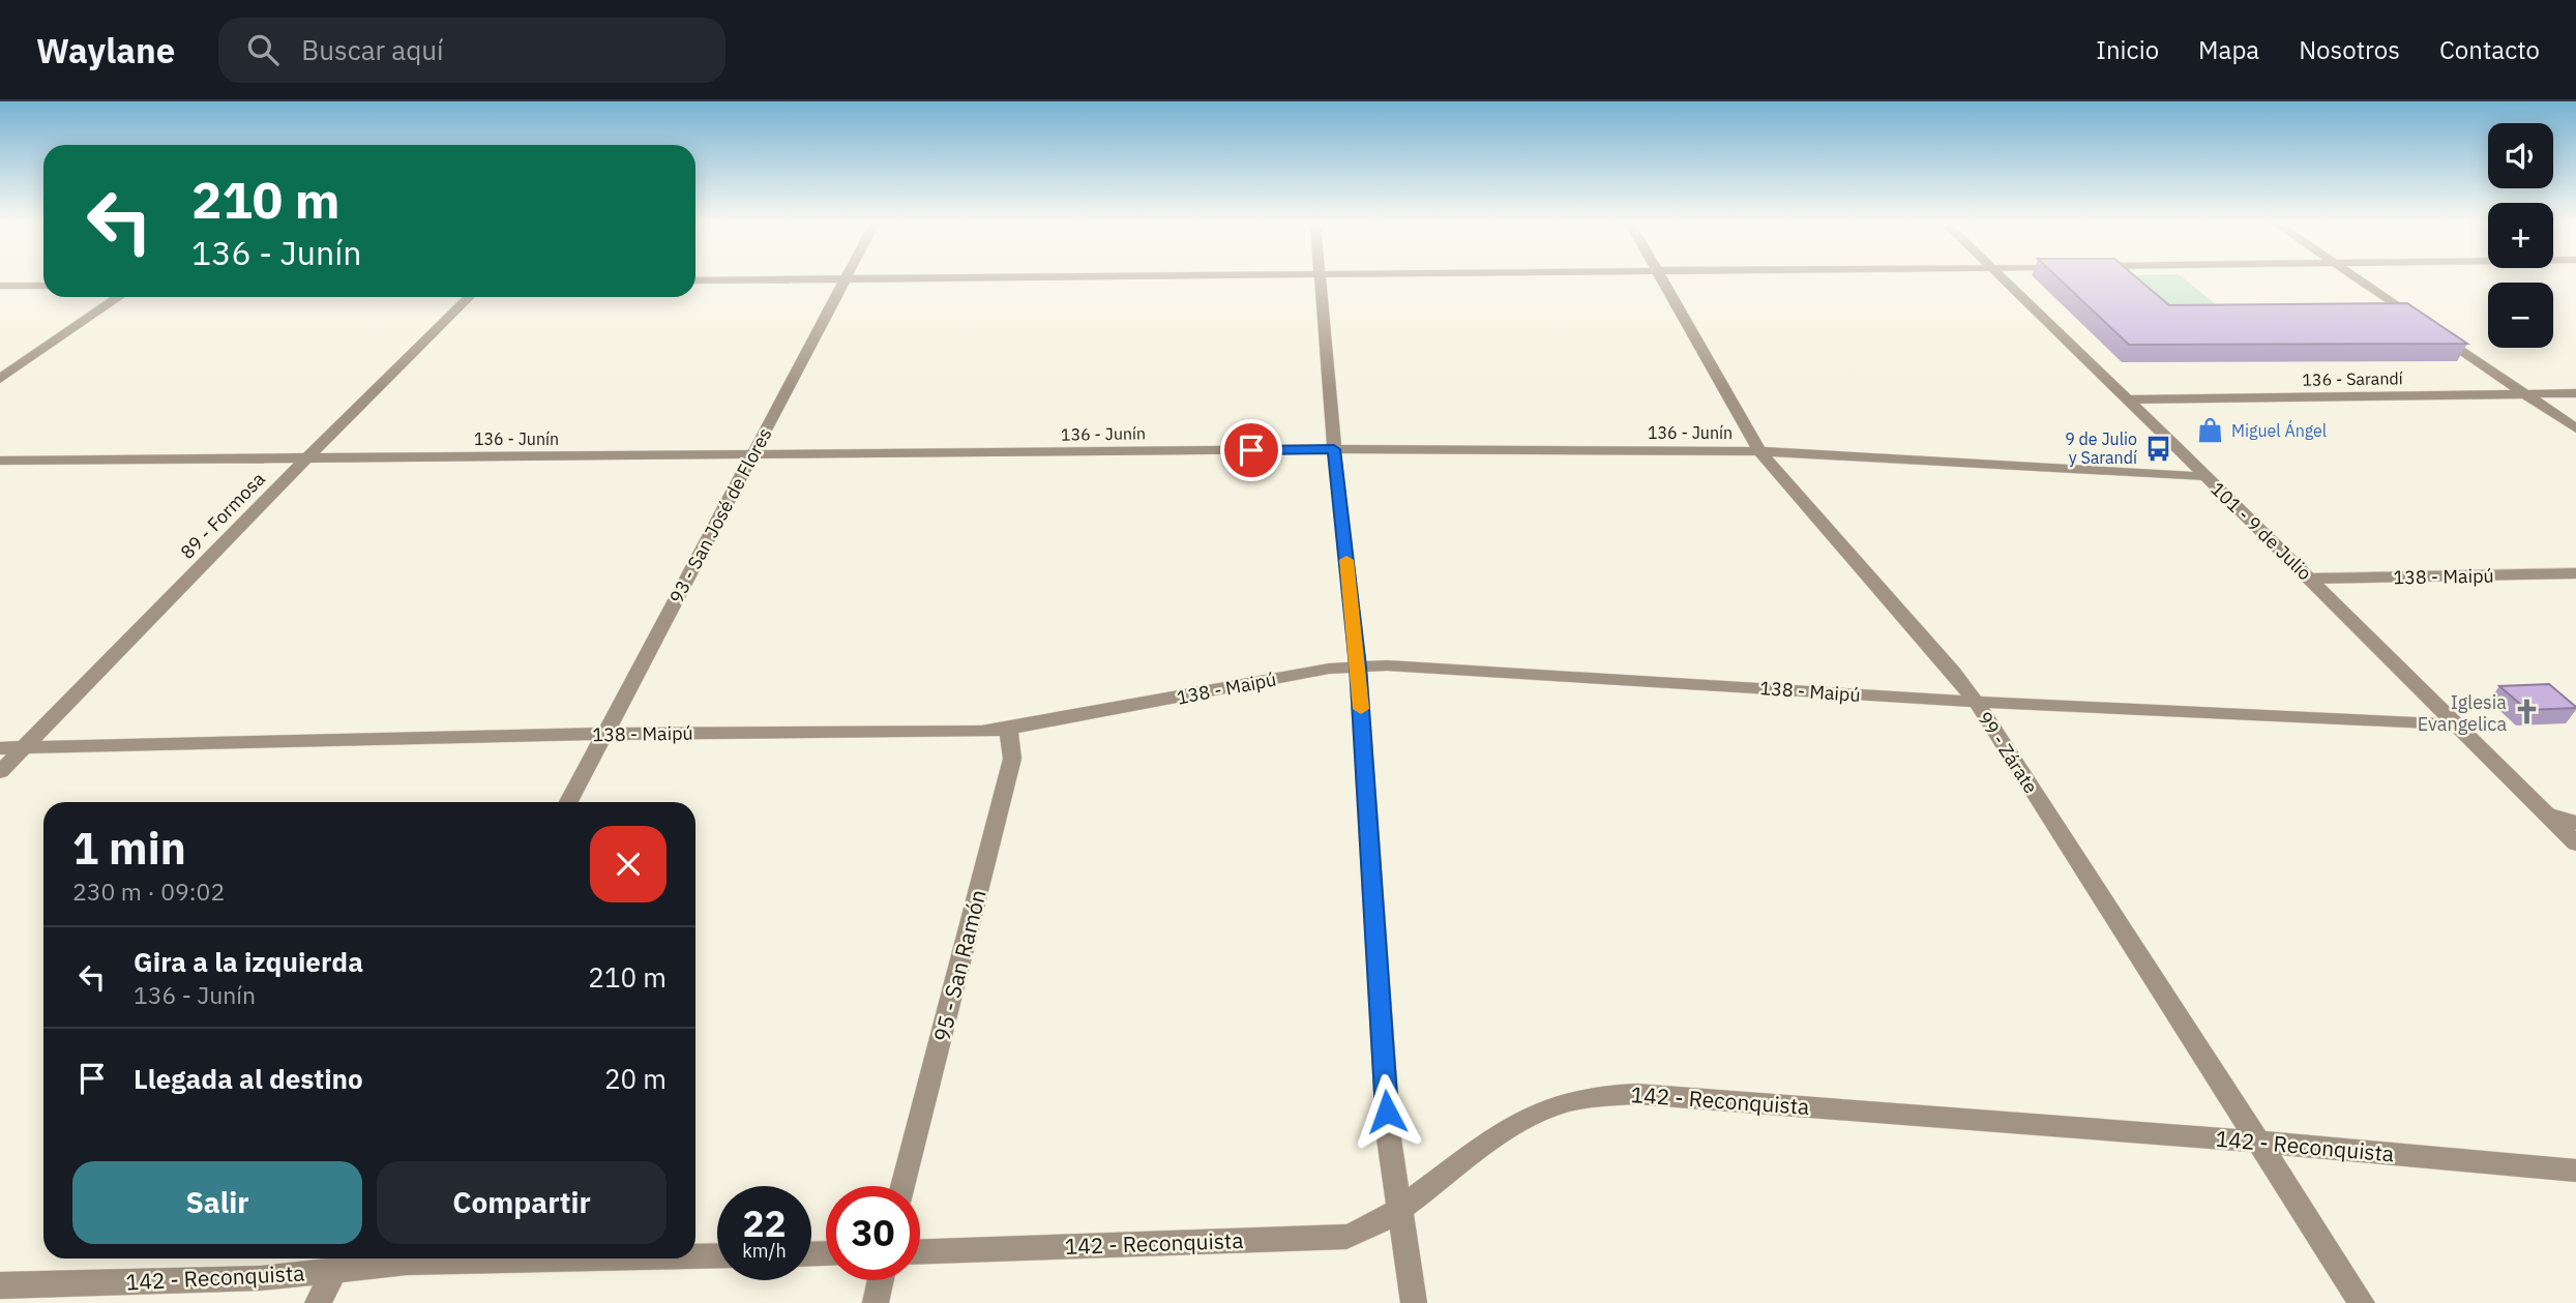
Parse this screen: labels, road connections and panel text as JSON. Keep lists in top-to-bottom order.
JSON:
{
  "streets": {
    "street": [
      "136 - Sarandí",
      "136 - Junín",
      "89 - Formosa",
      "93 - San José de Flores",
      "101 - 9 de Julio",
      "138 - Maipú",
      "99 - Zárate",
      "95 - San Ramón",
      "142 - Reconquista"
    ]
  },
  "crossings": [
    ["136 - Sarandí", "101 - 9 de Julio"],
    ["136 - Junín", "89 - Formosa"],
    ["136 - Junín", "93 - San José de Flores"],
    ["136 - Junín", "101 - 9 de Julio"],
    ["136 - Junín", "99 - Zárate"],
    ["89 - Formosa", "138 - Maipú"],
    ["93 - San José de Flores", "138 - Maipú"],
    ["101 - 9 de Julio", "138 - Maipú"],
    ["138 - Maipú", "99 - Zárate"],
    ["138 - Maipú", "95 - San Ramón"],
    ["99 - Zárate", "142 - Reconquista"]
  ],
  "places": {
    "shop": ["Miguel Ángel"],
    "bus stop": ["9 de Julio y Sarandí"],
    "church": ["Iglesia Evangelica"]
  },
  "page": {
    "header": "Waylane",
    "search": "Buscar aquí",
    "nav": [
      "Inicio",
      "Mapa",
      "Nosotros",
      "Contacto"
    ],
    "map_buttons": ["+", "−"],
    "turn": ["210 m", "136 - Junín"],
    "heading": ["1 min", "230 m · 09:02"],
    "list": [
      {
        "name": "Gira a la izquierda",
        "note": "136 - Junín",
        "value": "210 m"
      },
      {
        "name": "Llegada al destino",
        "value": "20 m"
      }
    ],
    "buttons": ["Salir", "Compartir"],
    "speed": "22 km/h",
    "limit": "30"
  }
}
